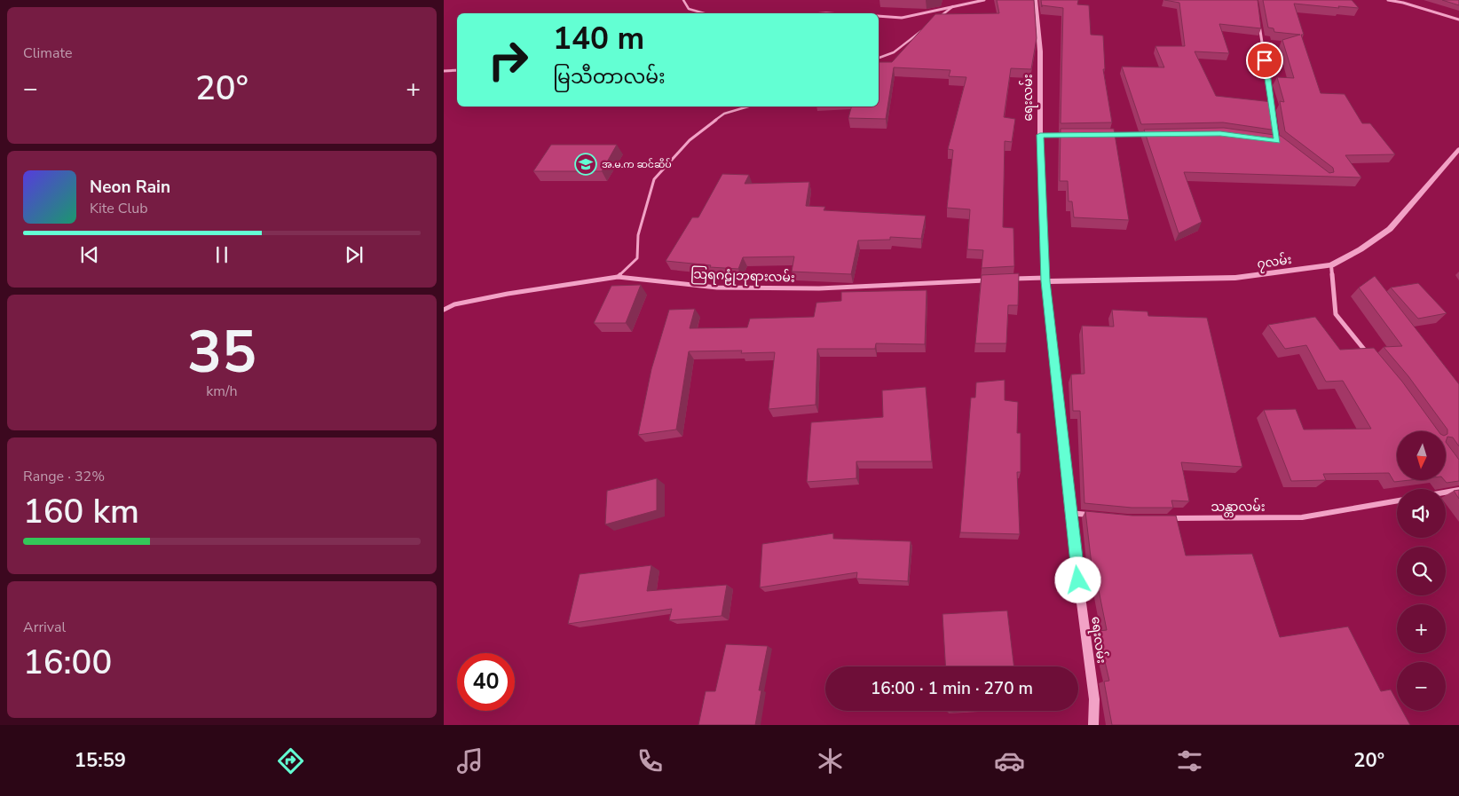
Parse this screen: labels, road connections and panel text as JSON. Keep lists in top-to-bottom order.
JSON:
{
  "streets": {
    "street": [
      "ရေးလမ်း",
      "၇လမ်း",
      "သြရဂဠုံဘုရားလမ်း",
      "သန္တာလမ်း"
    ]
  },
  "crossings": [
    ["ရေးလမ်း", "၇လမ်း"]
  ],
  "places": {
    "school or university": ["အ.မ.က ဆင်ဆိပ်"]
  },
  "north": "bottom",
  "page": {
    "tile": [
      "Climate",
      ["35", "km/h"],
      ["Range · 32%", "160 km"],
      ["Arrival", "16:00"]
    ],
    "turn": ["140 m", "မြသီတာလမ်း"],
    "heat": ["−", "20°", "+"],
    "song": ["Neon Rain", "Kite Club"],
    "map_buttons": ["+", "−"],
    "limit": "40",
    "trip": "16:00 · 1 min · 270 m",
    "tabs": ["15:59", "20°"]
  }
}
